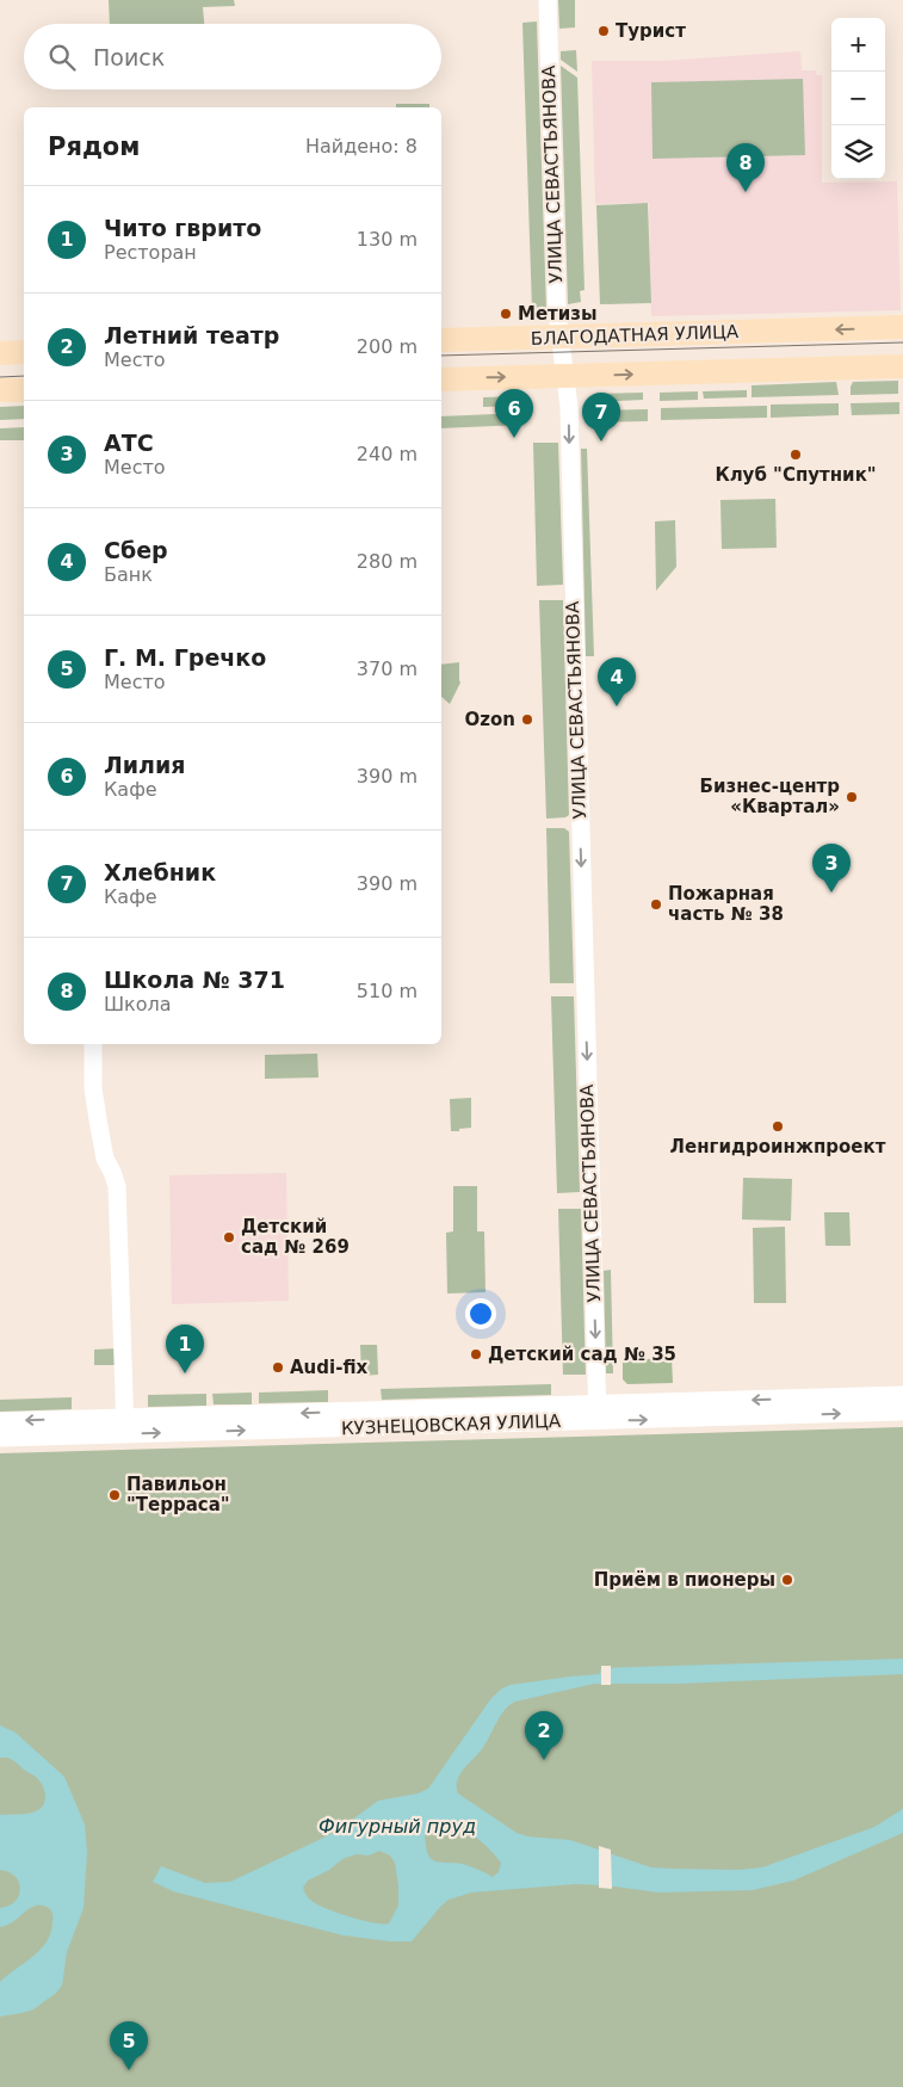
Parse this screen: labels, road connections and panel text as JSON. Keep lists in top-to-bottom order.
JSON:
{
  "streets": {
    "main road": ["БЛАГОДАТНАЯ УЛИЦА"],
    "street": ["УЛИЦА СЕВАСТЬЯНОВА", "КУЗНЕЦОВСКАЯ УЛИЦА"]
  },
  "crossings": [
    ["УЛИЦА СЕВАСТЬЯНОВА", "БЛАГОДАТНАЯ УЛИЦА"],
    ["УЛИЦА СЕВАСТЬЯНОВА", "КУЗНЕЦОВСКАЯ УЛИЦА"]
  ],
  "one_way": ["УЛИЦА СЕВАСТЬЯНОВА"],
  "water": ["Фигурный пруд"],
  "places": [
    "Турист",
    "Метизы",
    "Клуб \"Спутник\"",
    "Ozon",
    "Бизнес-центр «Квартал»",
    "Пожарная часть № 38",
    "Ленгидроинжпроект",
    "Детский сад № 269",
    "Детский сад № 35",
    "Audi-fix",
    "Павильон \"Терраса\"",
    "Приём в пионеры"
  ],
  "page": {
    "map_buttons": ["+", "−"],
    "search": "Поиск",
    "heading": ["Рядом", "Найдено: 8"],
    "pins": [
      "8",
      "6",
      "7",
      "4",
      "3",
      "1",
      "2",
      "5"
    ],
    "list": [
      {
        "mark": "1",
        "name": "Чито гврито",
        "note": "Ресторан",
        "value": "130 m"
      },
      {
        "mark": "2",
        "name": "Летний театр",
        "note": "Место",
        "value": "200 m"
      },
      {
        "mark": "3",
        "name": "АТС",
        "note": "Место",
        "value": "240 m"
      },
      {
        "mark": "4",
        "name": "Сбер",
        "note": "Банк",
        "value": "280 m"
      },
      {
        "mark": "5",
        "name": "Г. М. Гречко",
        "note": "Место",
        "value": "370 m"
      },
      {
        "mark": "6",
        "name": "Лилия",
        "note": "Кафе",
        "value": "390 m"
      },
      {
        "mark": "7",
        "name": "Хлебник",
        "note": "Кафе",
        "value": "390 m"
      },
      {
        "mark": "8",
        "name": "Школа № 371",
        "note": "Школа",
        "value": "510 m"
      }
    ]
  }
}
